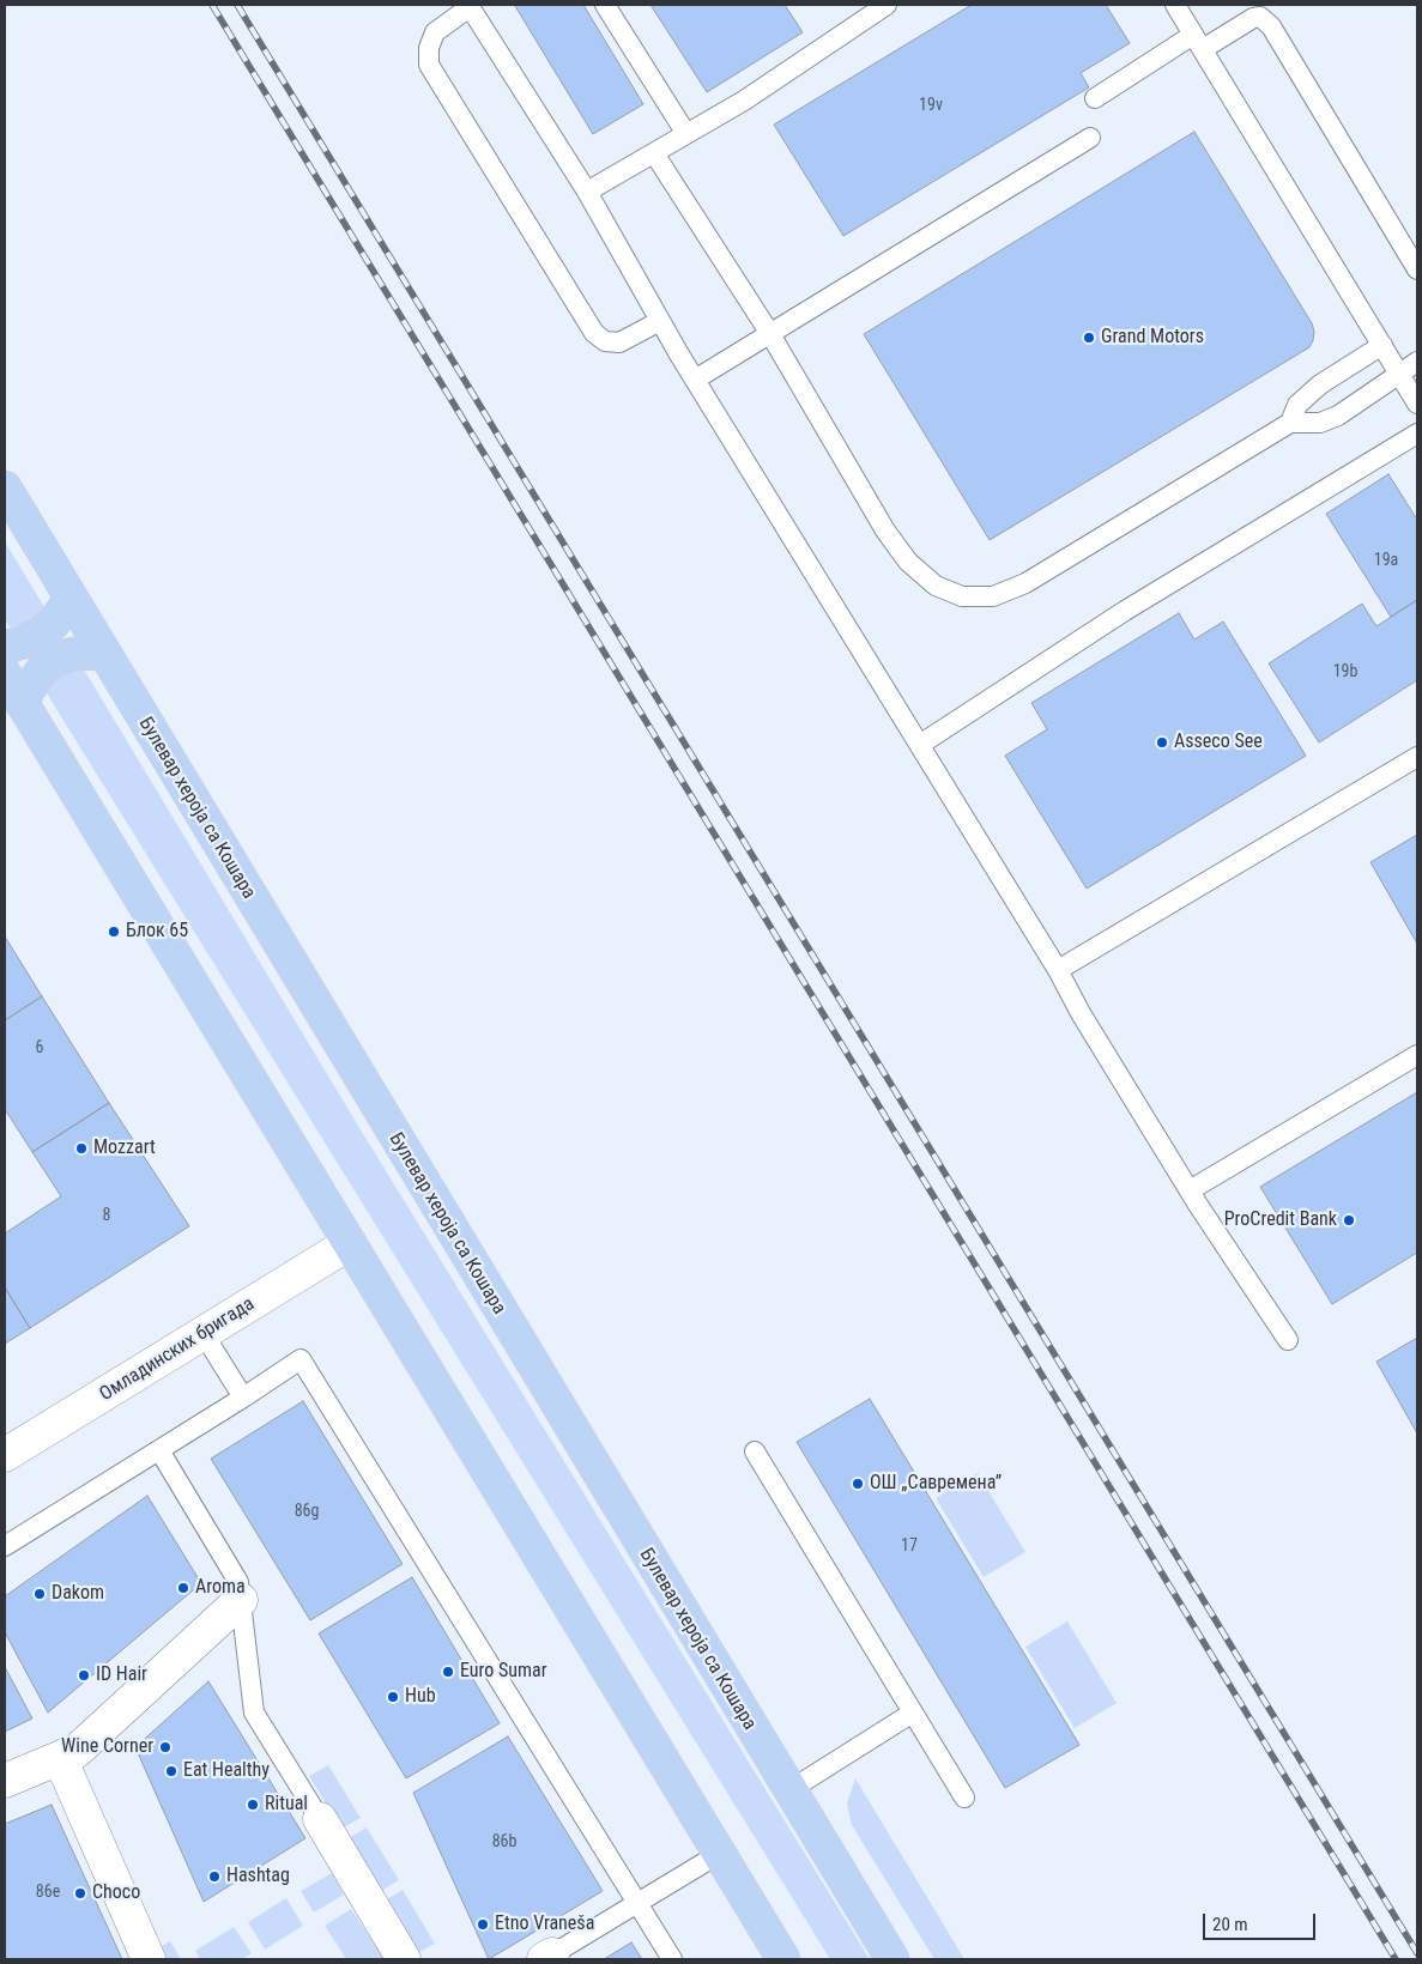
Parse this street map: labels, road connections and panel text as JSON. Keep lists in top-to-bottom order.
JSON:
{
  "streets": {
    "main road": ["Булевар хероја са Кошара"],
    "street": ["Омладинских бригада"]
  },
  "places": [
    "Grand Motors",
    "Asseco See",
    "Блок 65",
    "Mozzart",
    "ProCredit Bank",
    "ОШ „Савремена”",
    "Aroma",
    "Dakom",
    "Euro Sumar",
    "ID Hair",
    "Hub",
    "Wine Corner",
    "Eat Healthy",
    "Ritual",
    "Hashtag",
    "Choco",
    "Etno Vraneša"
  ],
  "house_numbers": [
    "19v",
    "19a",
    "19b",
    "6",
    "8",
    "86g",
    "17",
    "86b",
    "86e"
  ],
  "scale_bar": "20 m"
}
